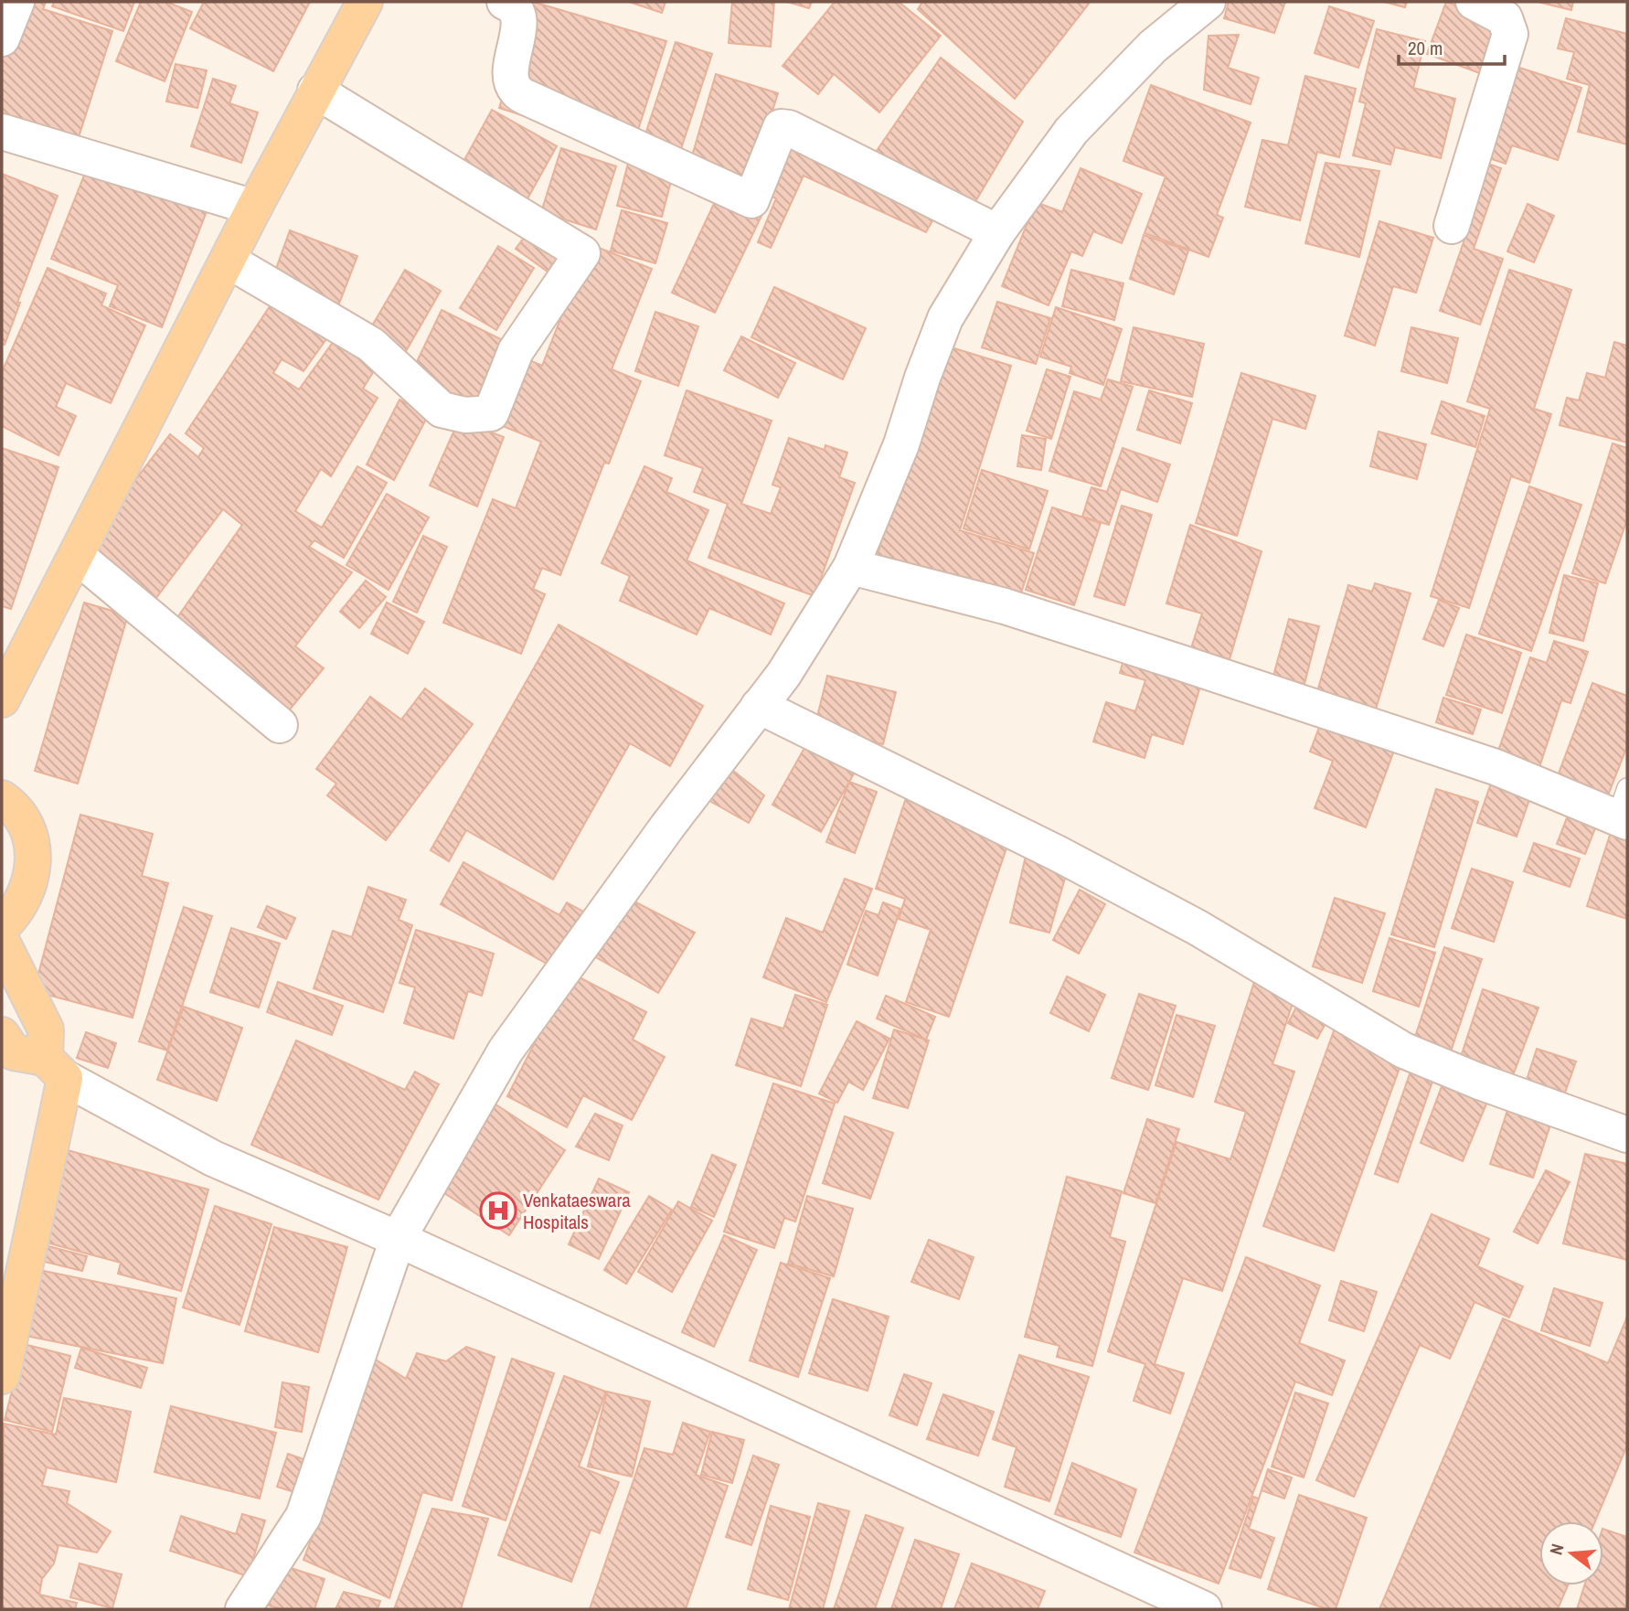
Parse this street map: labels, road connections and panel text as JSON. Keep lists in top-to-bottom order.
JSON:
{
  "places": {
    "hospital": ["Venkataeswara Hospitals"]
  },
  "scale_bar": "20 m",
  "north": "left"
}
